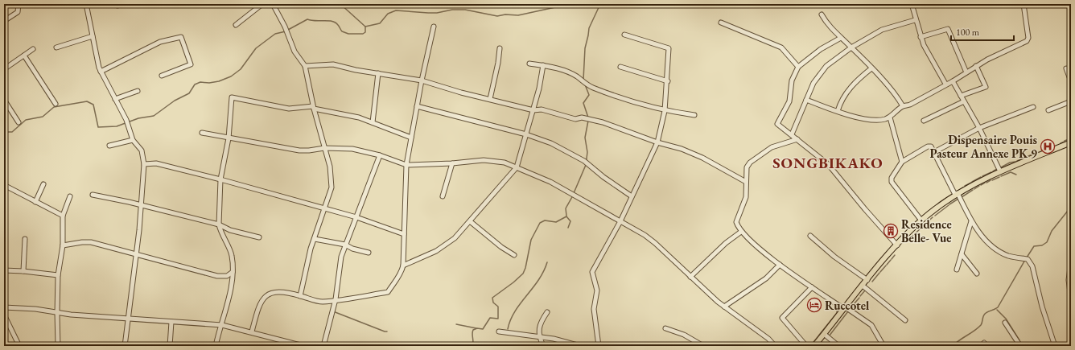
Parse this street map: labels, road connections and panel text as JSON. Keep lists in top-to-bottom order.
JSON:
{
  "districts": ["SONGBIKAKO"],
  "places": {
    "hospital": ["Dispensaire Pouis Pasteur Annexe PK 9"],
    "building": ["Residence Belle- Vue"],
    "hotel": ["Ruccotel"]
  },
  "scale_bar": "100 m"
}
